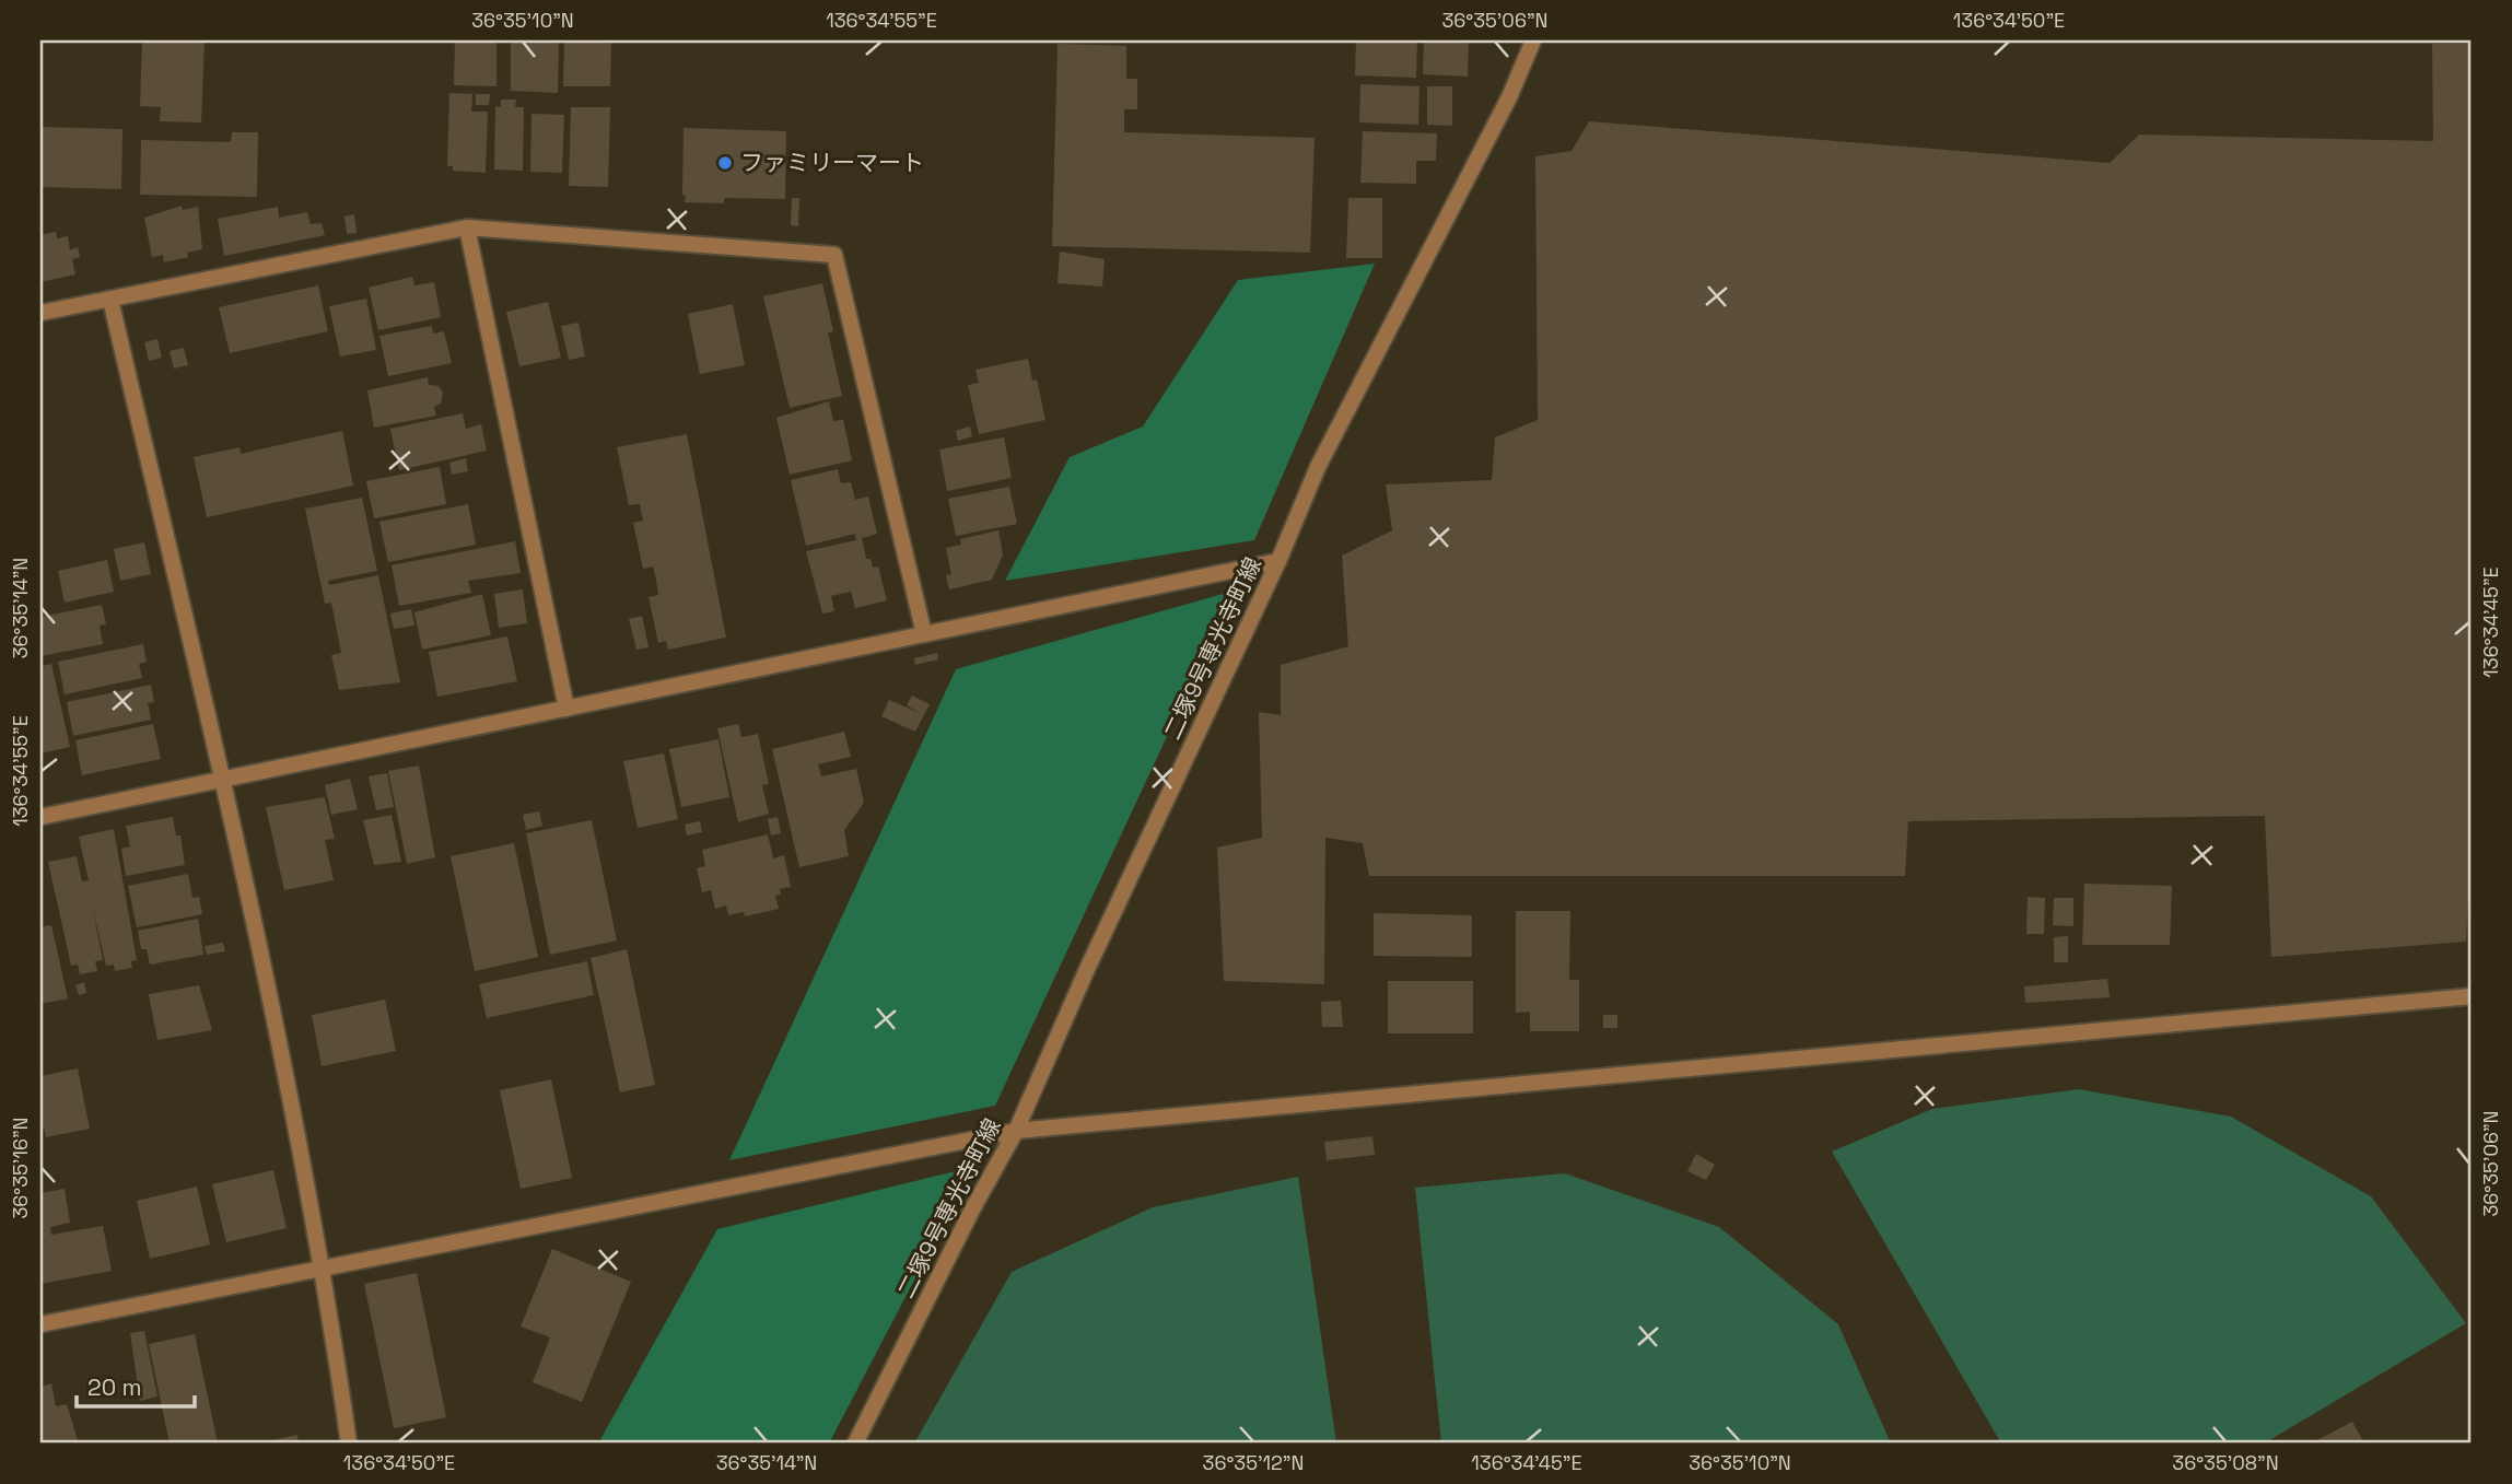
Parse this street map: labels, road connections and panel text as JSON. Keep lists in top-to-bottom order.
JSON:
{
  "streets": {
    "street": ["二塚9号専光寺町線"]
  },
  "places": ["ファミリーマート"],
  "scale_bar": "20 m",
  "coordinates": [
    "36°35'10\"N",
    "136°34'55\"E",
    "36°35'06\"N",
    "136°34'50\"E",
    "36°35'14\"N",
    "136°34'45\"E",
    "36°35'16\"N",
    "36°35'12\"N",
    "36°35'08\"N"
  ]
}
